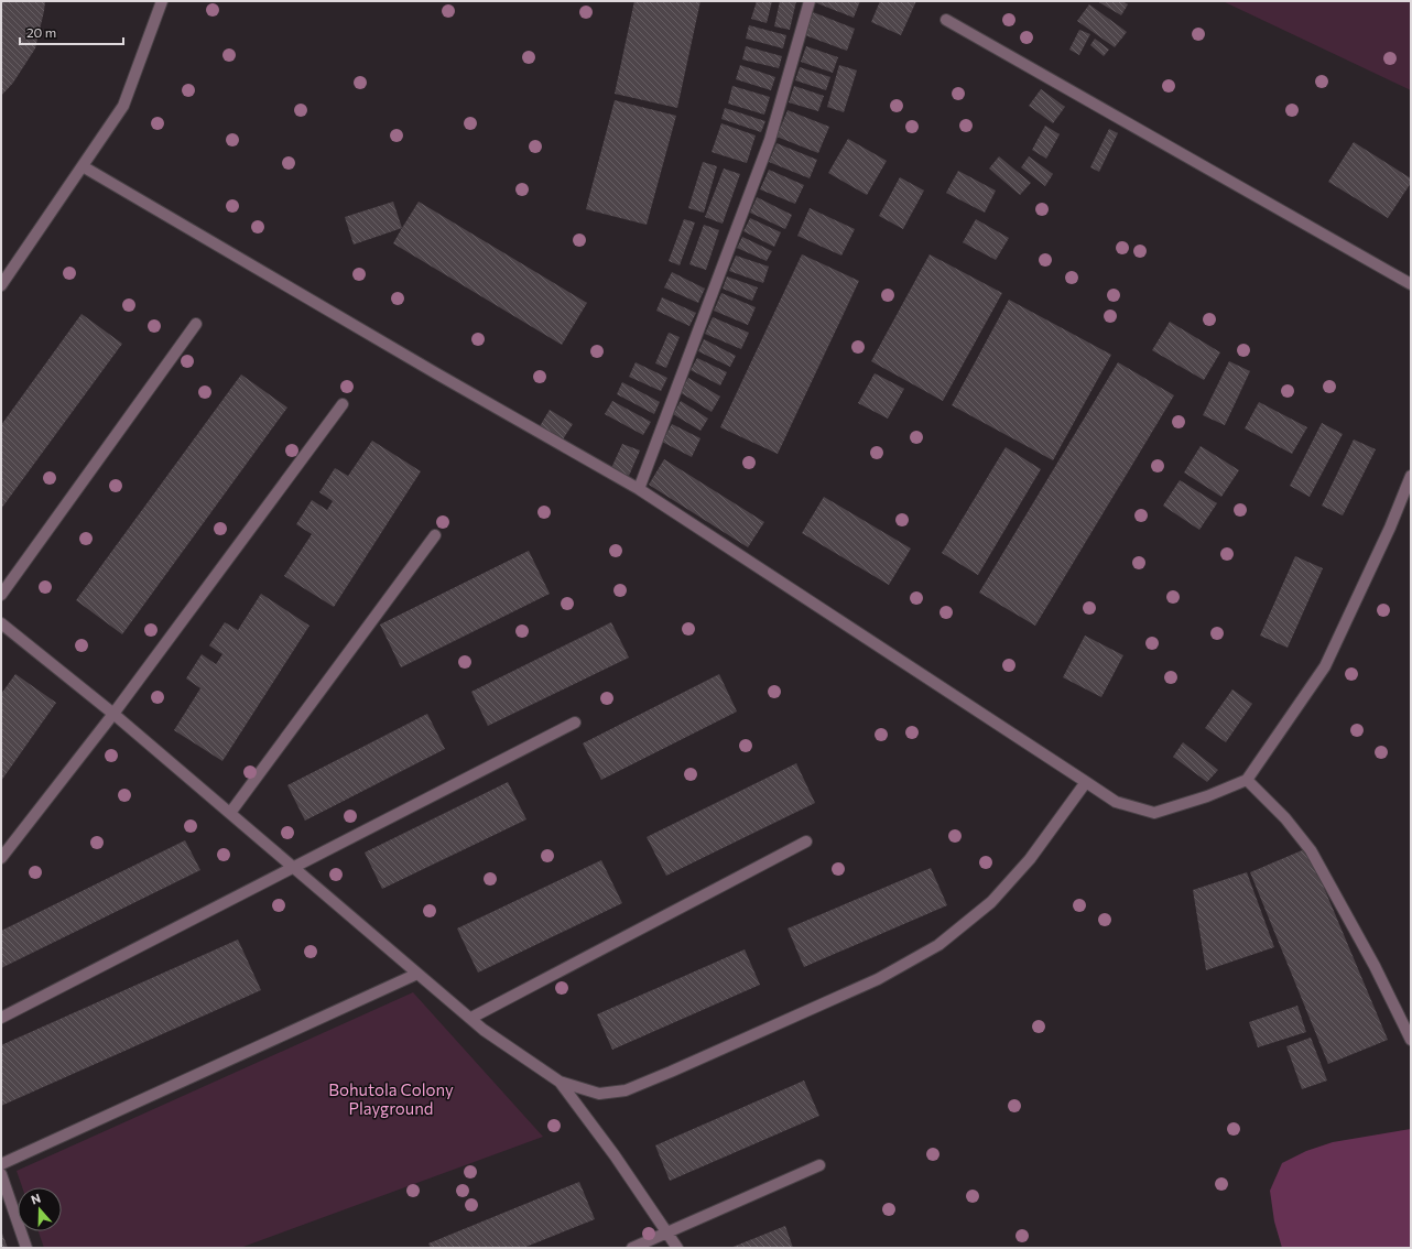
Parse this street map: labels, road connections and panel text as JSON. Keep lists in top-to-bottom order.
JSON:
{
  "parks": ["Bohutola Colony Playground"],
  "scale_bar": "20 m",
  "north": "top"
}
